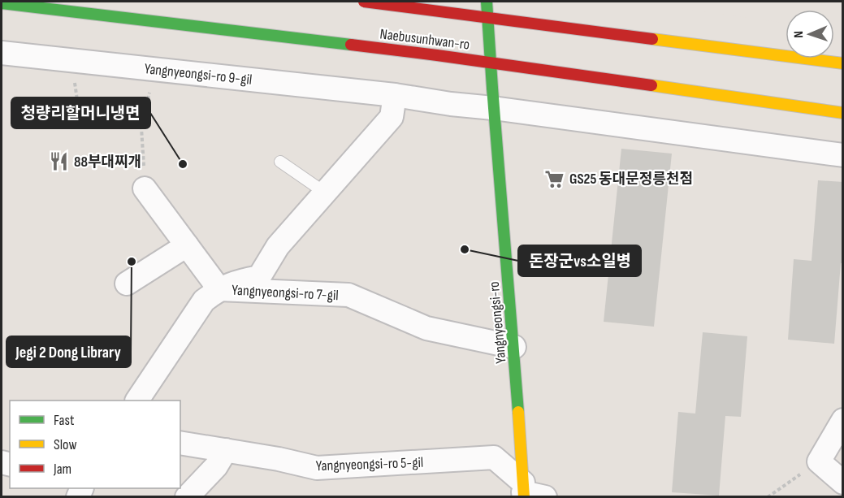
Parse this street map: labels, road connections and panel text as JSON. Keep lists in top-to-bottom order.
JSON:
{
  "streets": {
    "main road": ["Naebusunhwan-ro", "Yangnyeongsi-ro"],
    "street": ["Yangnyeongsi-ro 9-gil", "Yangnyeongsi-ro 7-gil", "Yangnyeongsi-ro 5-gil"]
  },
  "crossings": [
    ["Yangnyeongsi-ro 9-gil", "Yangnyeongsi-ro"],
    ["Yangnyeongsi-ro 7-gil", "Yangnyeongsi-ro"],
    ["Yangnyeongsi-ro", "Yangnyeongsi-ro 5-gil"]
  ],
  "places": {
    "restaurant": ["88부대찌개"],
    "other": ["청량리할머니냉면", "돈장군vs소일병", "Jegi 2 Dong Library"],
    "supermarket": ["GS25 동대문정릉천점"]
  },
  "legend": ["Fast", "Slow", "Jam"],
  "north": "left"
}
